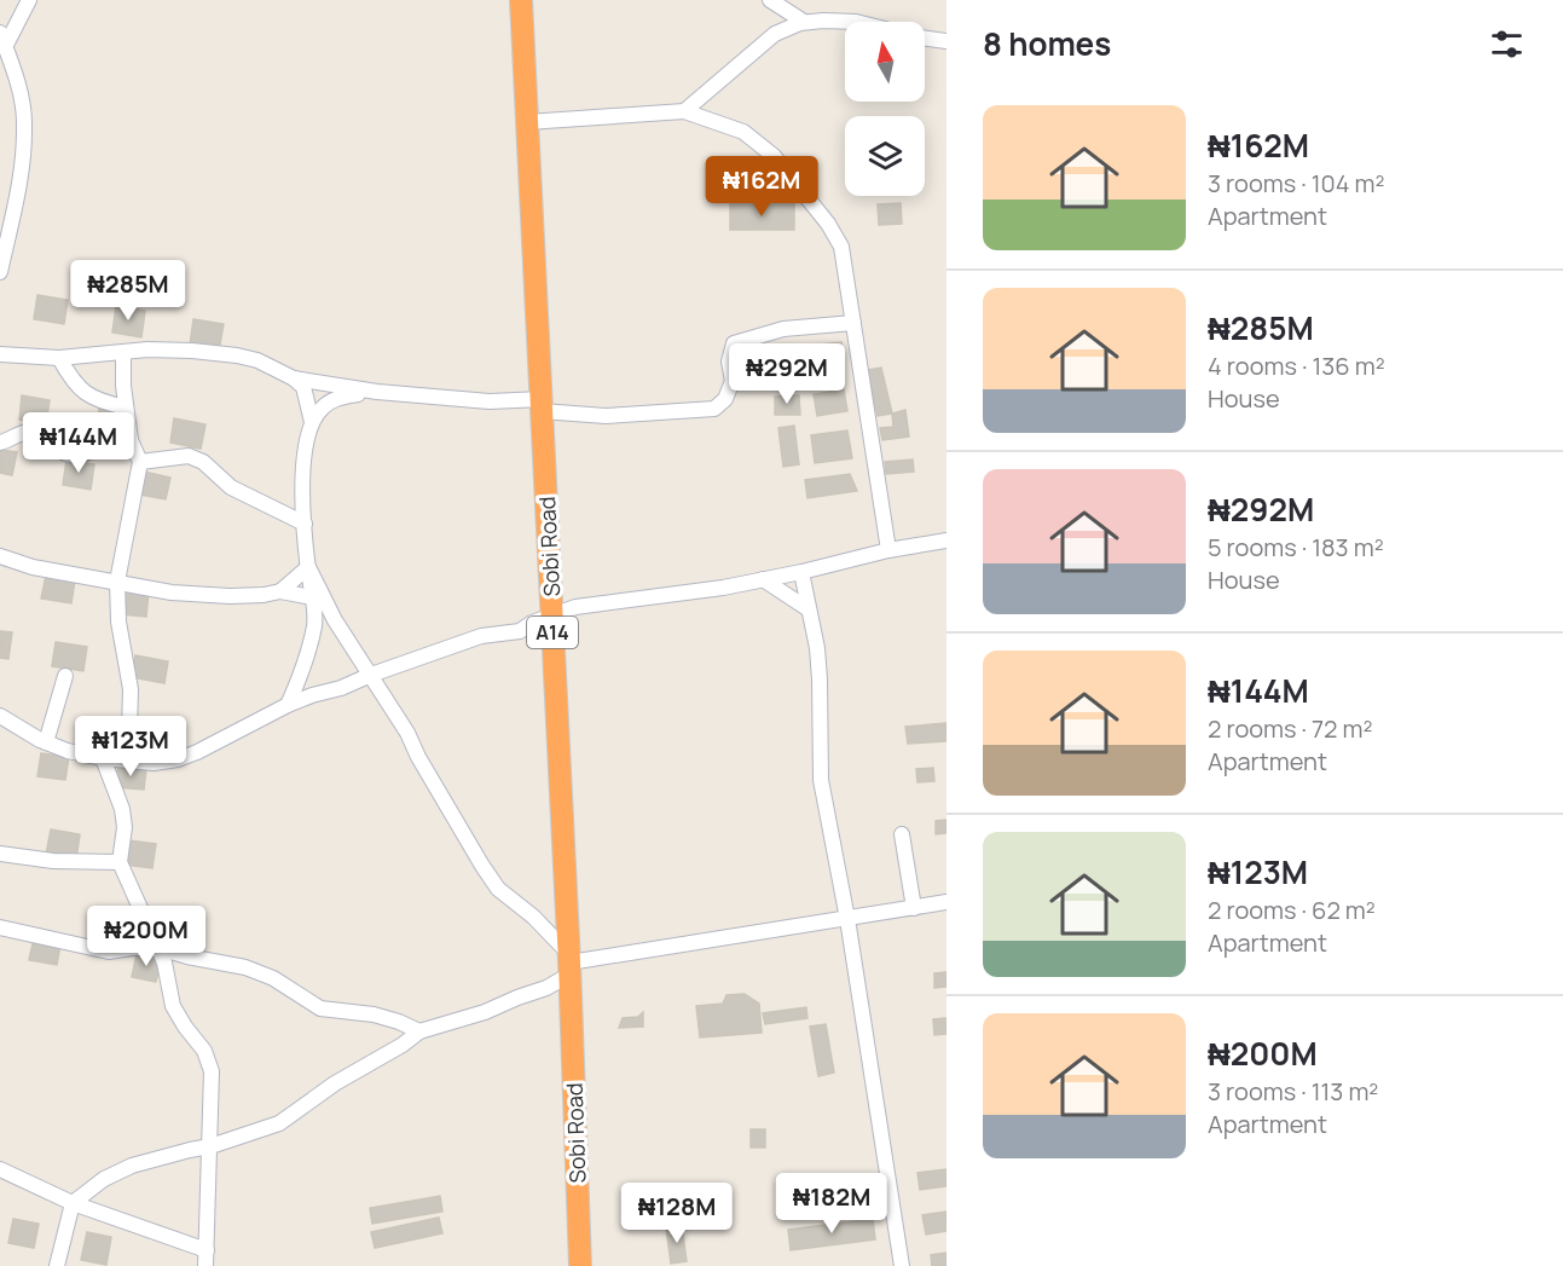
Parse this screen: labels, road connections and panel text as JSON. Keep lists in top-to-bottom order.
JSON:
{
  "streets": {
    "highway": ["Sobi Road", "A14"]
  },
  "north": "top",
  "page": {
    "heading": "8 homes",
    "list": [
      {
        "name": "₦162M",
        "note": "3 rooms · 104 m² · Apartment"
      },
      {
        "name": "₦285M",
        "note": "4 rooms · 136 m² · House"
      },
      {
        "name": "₦292M",
        "note": "5 rooms · 183 m² · House"
      },
      {
        "name": "₦144M",
        "note": "2 rooms · 72 m² · Apartment"
      },
      {
        "name": "₦123M",
        "note": "2 rooms · 62 m² · Apartment"
      },
      {
        "name": "₦200M",
        "note": "3 rooms · 113 m² · Apartment"
      }
    ],
    "price": [
      "₦162M",
      "₦285M",
      "₦292M",
      "₦144M",
      "₦123M",
      "₦200M",
      "₦182M",
      "₦128M"
    ]
  }
}
